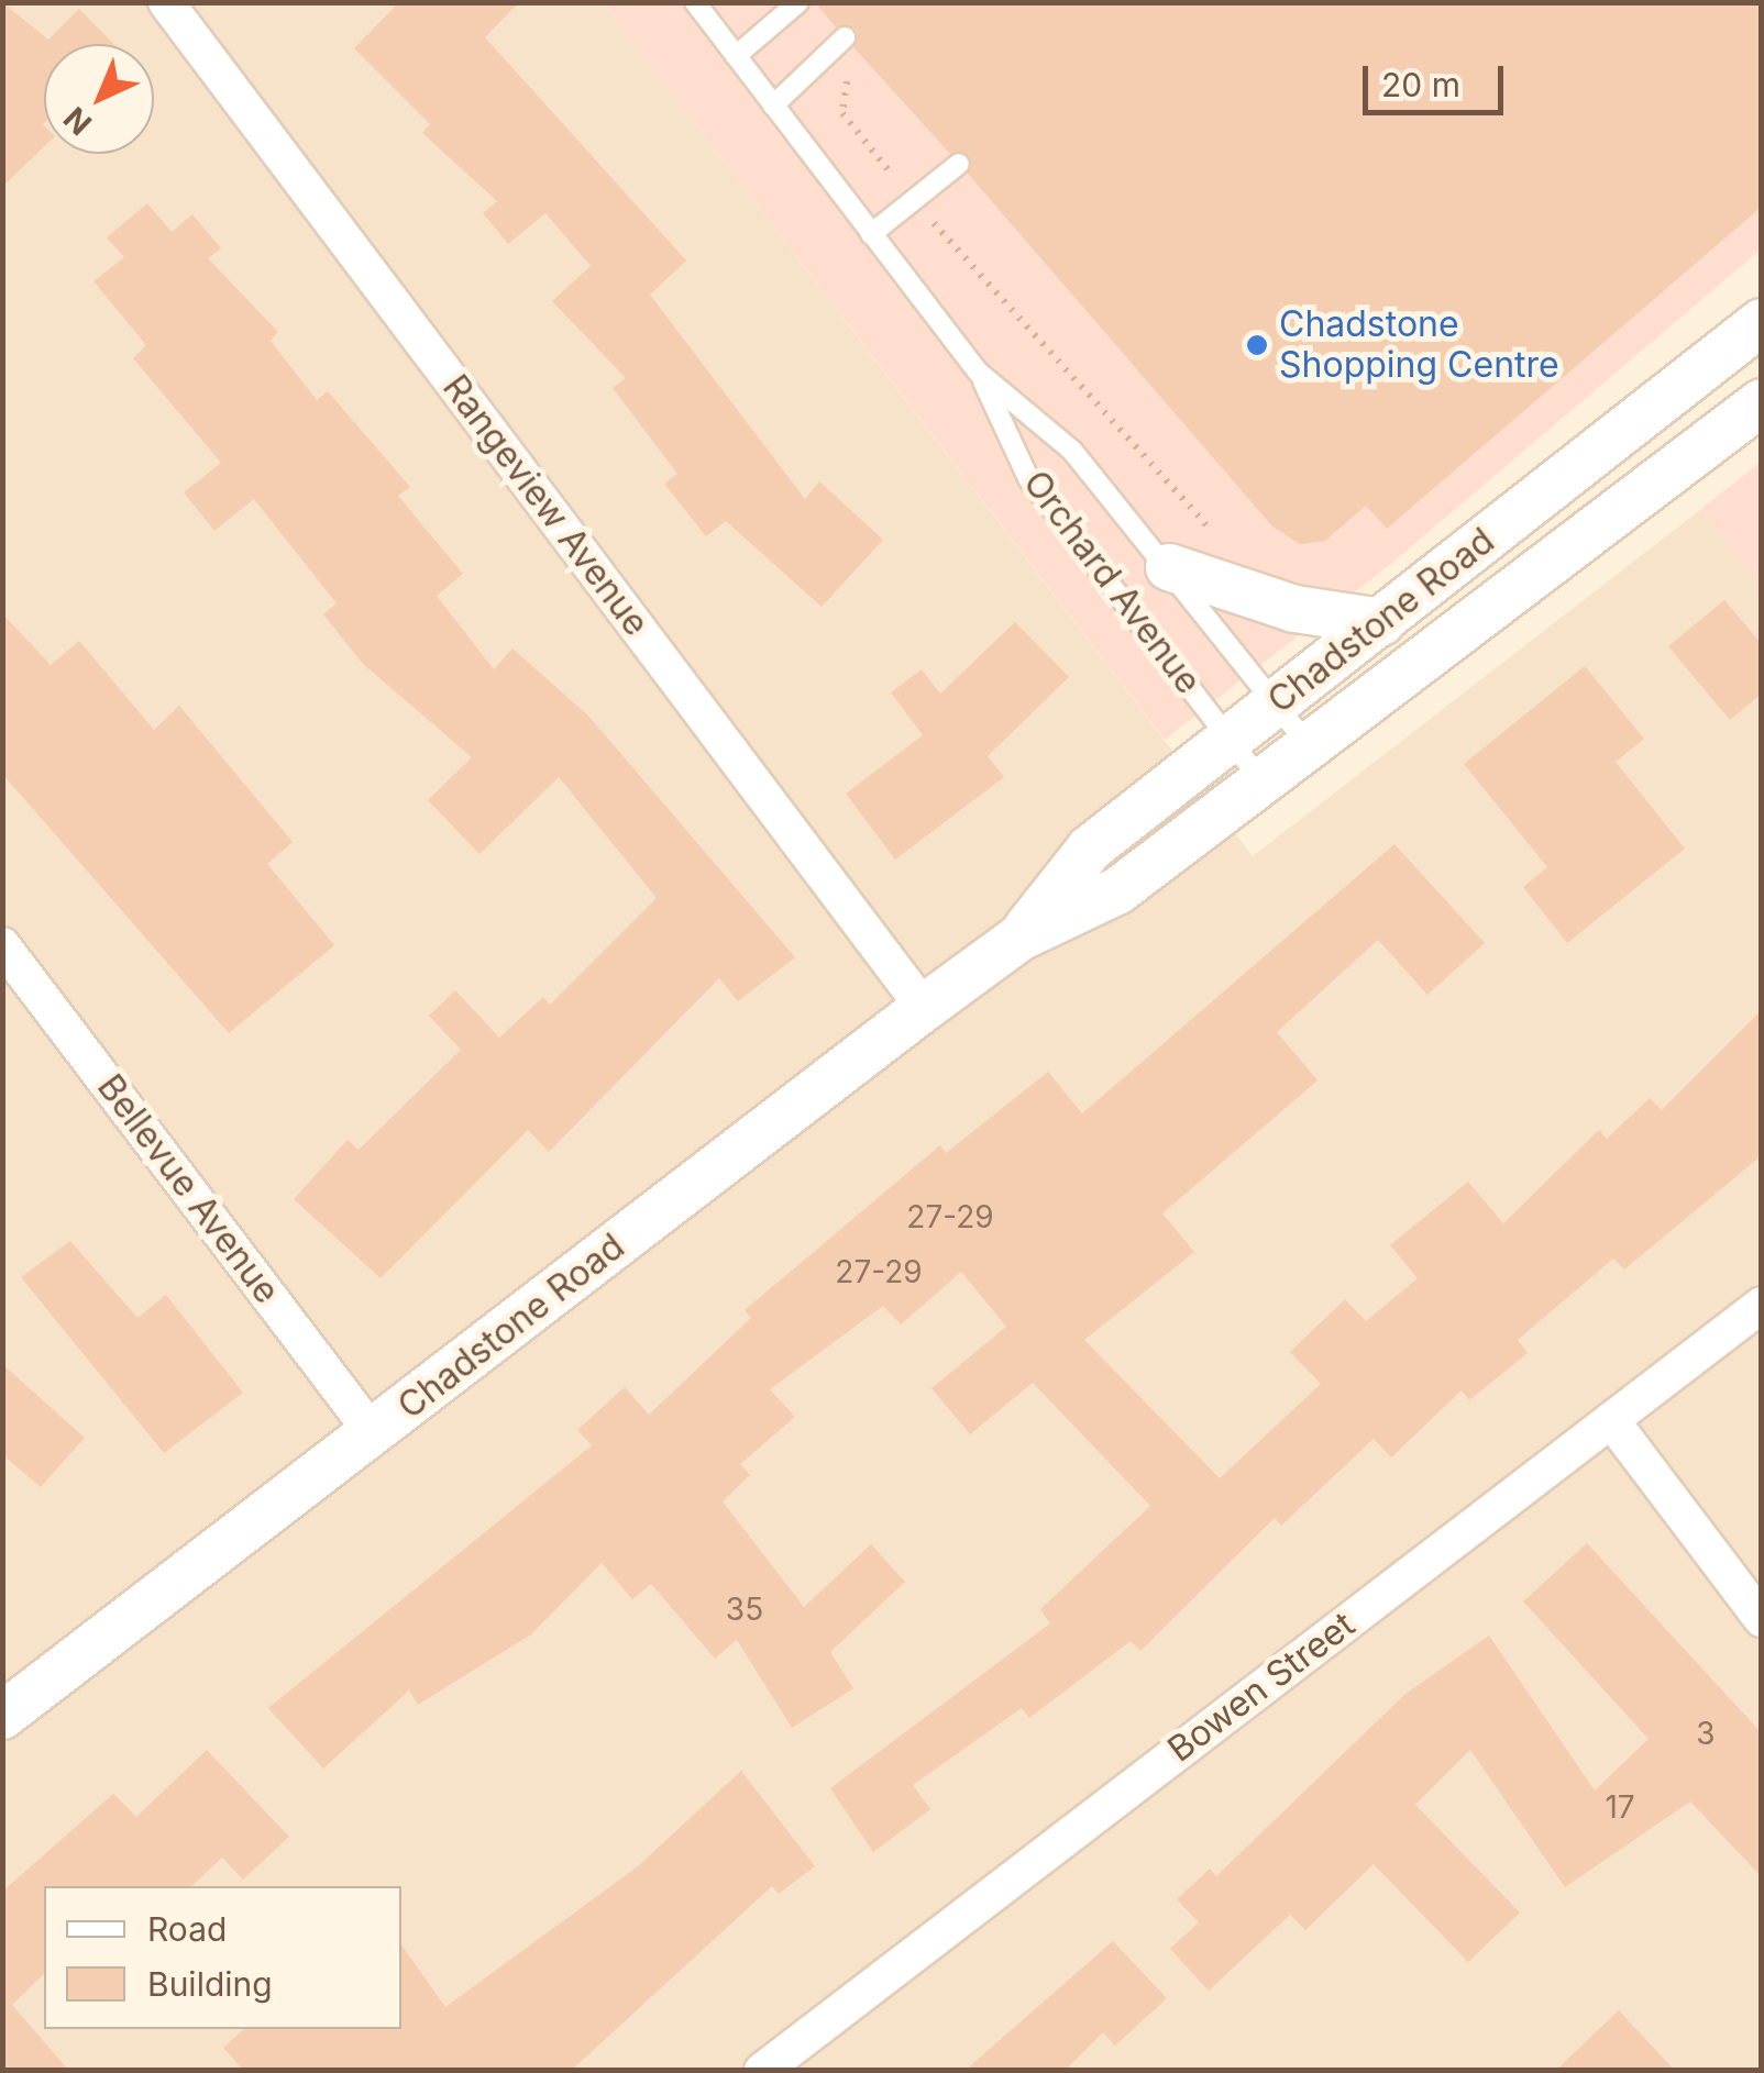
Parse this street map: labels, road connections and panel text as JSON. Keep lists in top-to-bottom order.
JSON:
{
  "streets": {
    "street": [
      "Rangeview Avenue",
      "Chadstone Road",
      "Bellevue Avenue",
      "Bowen Street"
    ],
    "lane": ["Orchard Avenue"]
  },
  "crossings": [
    ["Rangeview Avenue", "Chadstone Road"],
    ["Orchard Avenue", "Chadstone Road"],
    ["Chadstone Road", "Bellevue Avenue"]
  ],
  "places": ["Chadstone Shopping Centre"],
  "house_numbers": [
    "27-29",
    "27-29",
    "35",
    "3",
    "17"
  ],
  "legend": ["Road", "Building"],
  "scale_bar": "20 m",
  "north": "bottom left"
}
